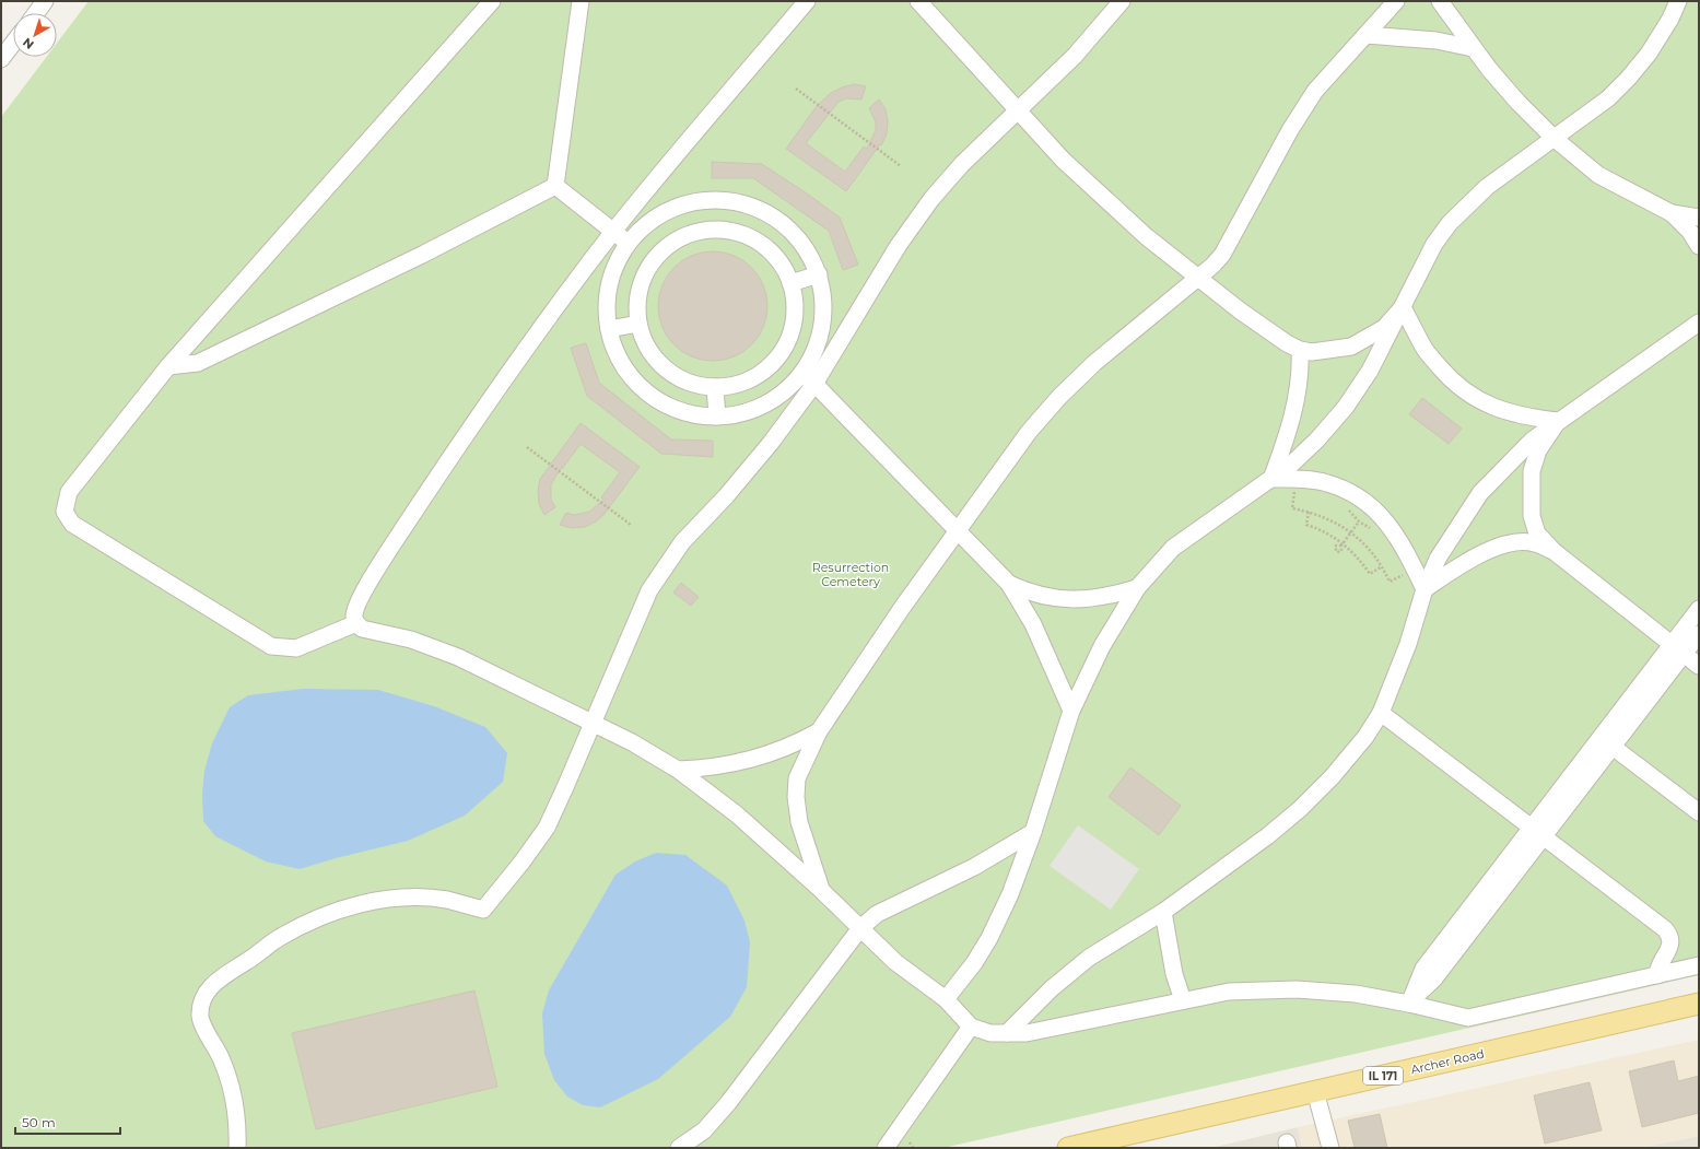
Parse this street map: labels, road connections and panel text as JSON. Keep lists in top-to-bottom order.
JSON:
{
  "streets": {
    "main road": ["Archer Road", "IL 171"]
  },
  "parks": ["Resurrection Cemetery"],
  "scale_bar": "50 m",
  "north": "bottom left"
}
